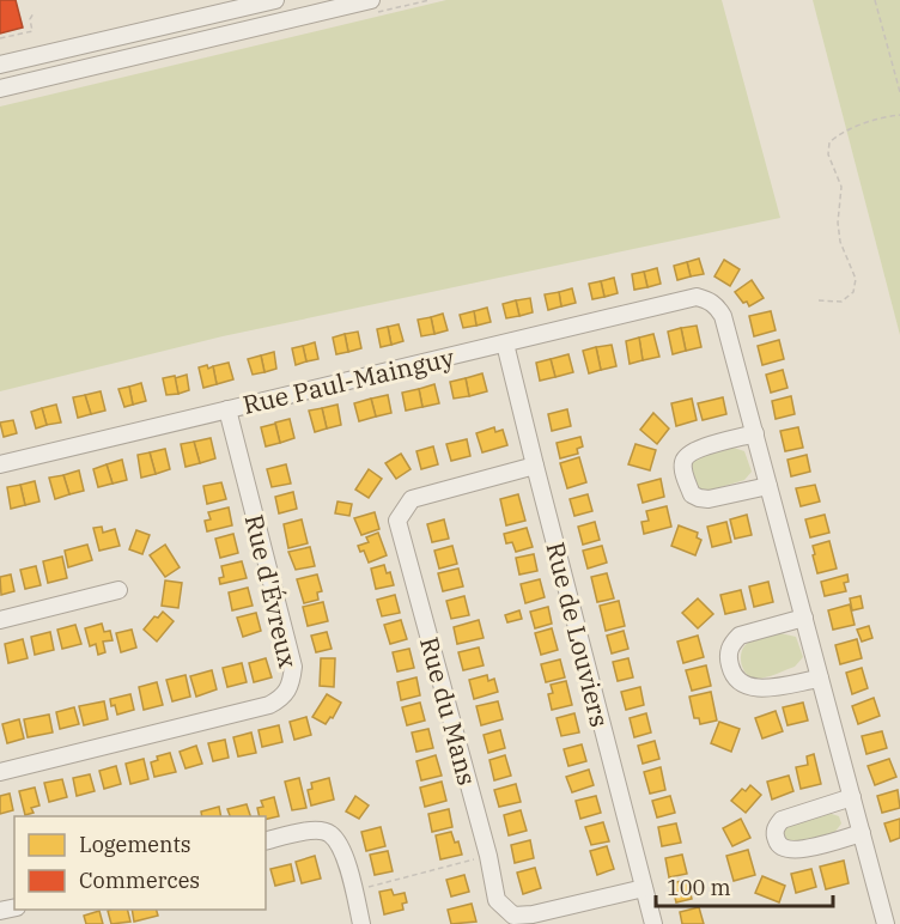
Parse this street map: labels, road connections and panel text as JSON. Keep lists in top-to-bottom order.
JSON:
{
  "streets": {
    "street": [
      "Rue Paul-Mainguy",
      "Rue d'Évreux",
      "Rue de Louviers",
      "Rue du Mans"
    ]
  },
  "crossings": [
    ["Rue Paul-Mainguy", "Rue d'Évreux"],
    ["Rue Paul-Mainguy", "Rue de Louviers"],
    ["Rue de Louviers", "Rue du Mans"]
  ],
  "legend": ["Logements", "Commerces"],
  "scale_bar": "100 m"
}
